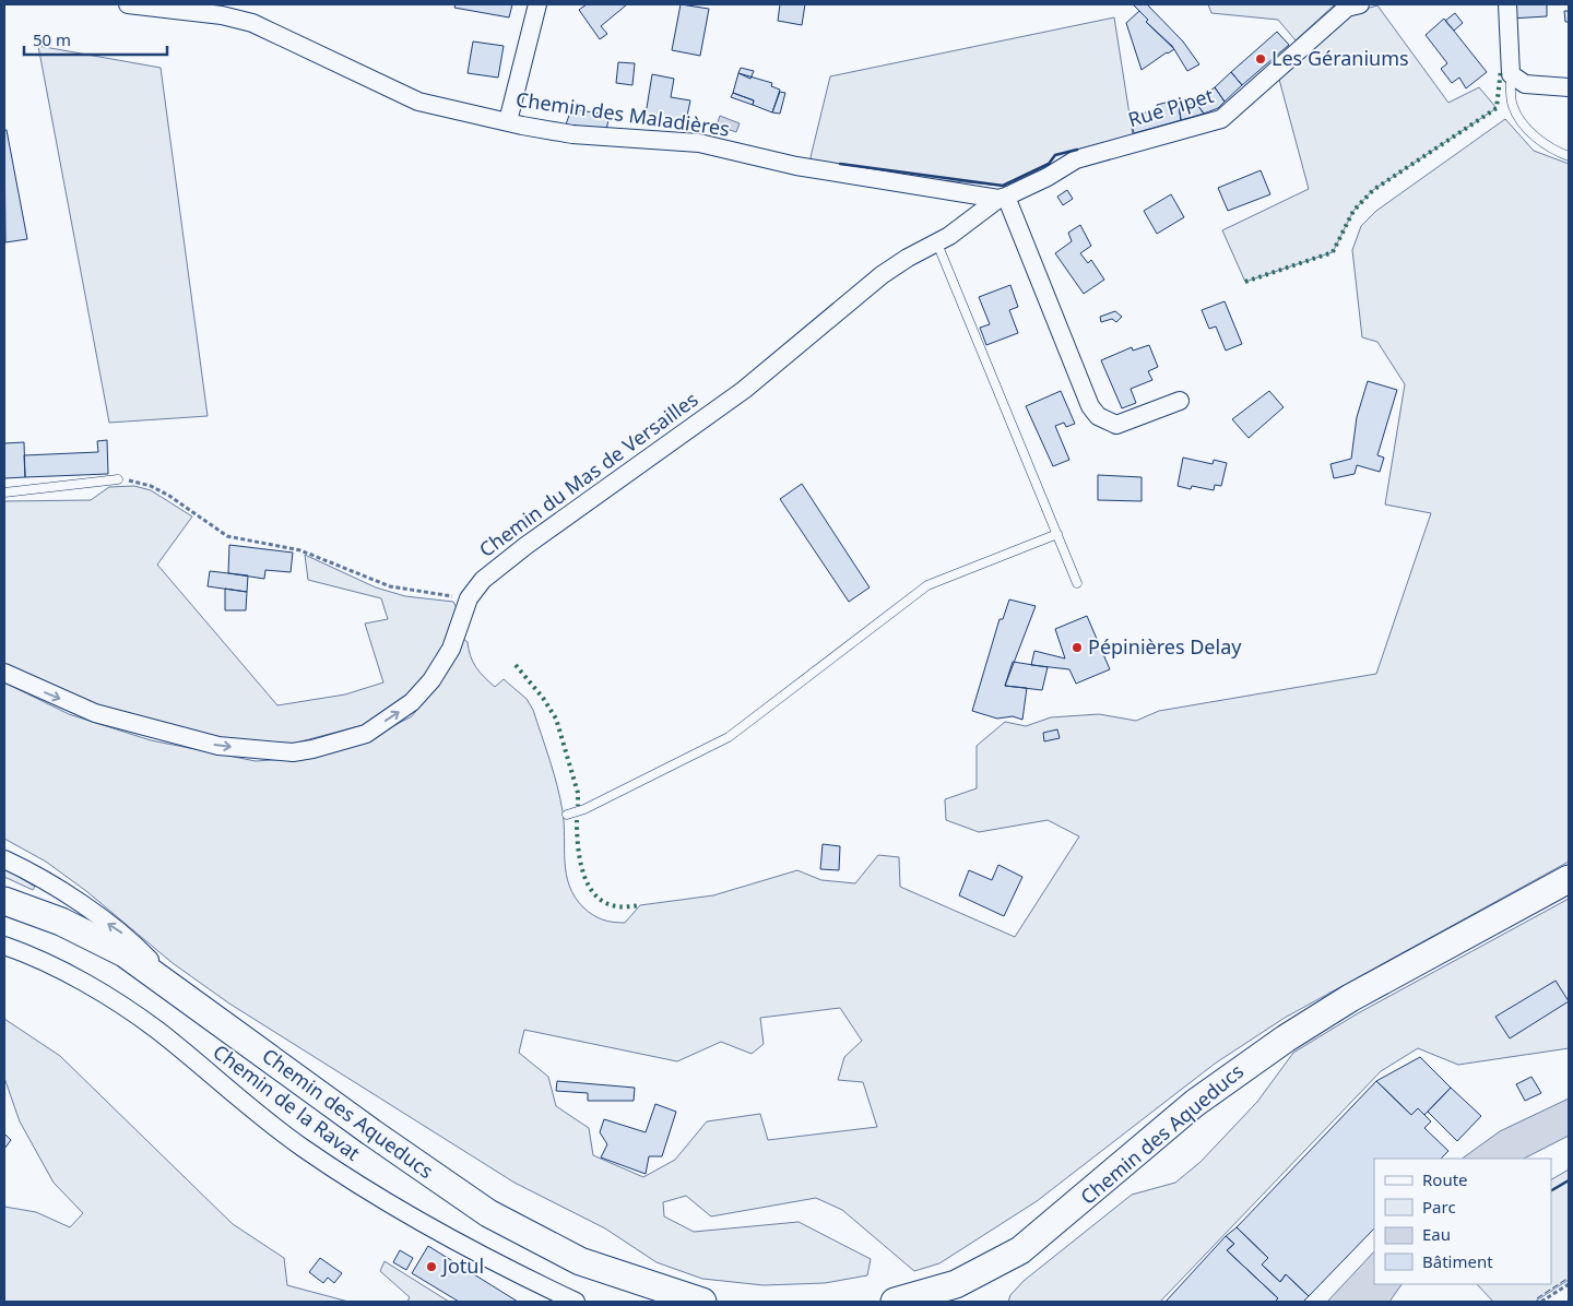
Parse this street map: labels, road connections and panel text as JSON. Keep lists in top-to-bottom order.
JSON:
{
  "streets": {
    "main road": ["Chemin des Aqueducs"],
    "street": [
      "Rue Pipet",
      "Chemin des Maladières",
      "Chemin du Mas de Versailles",
      "Chemin de la Ravat"
    ]
  },
  "crossings": [
    ["Rue Pipet", "Chemin des Maladières"],
    ["Rue Pipet", "Chemin du Mas de Versailles"],
    ["Chemin des Maladières", "Chemin du Mas de Versailles"]
  ],
  "one_way": ["Chemin du Mas de Versailles"],
  "places": ["Les Géraniums", "Pépinières Delay", "Jotul"],
  "legend": [
    "Route",
    "Parc",
    "Eau",
    "Bâtiment"
  ],
  "scale_bar": "50 m"
}
